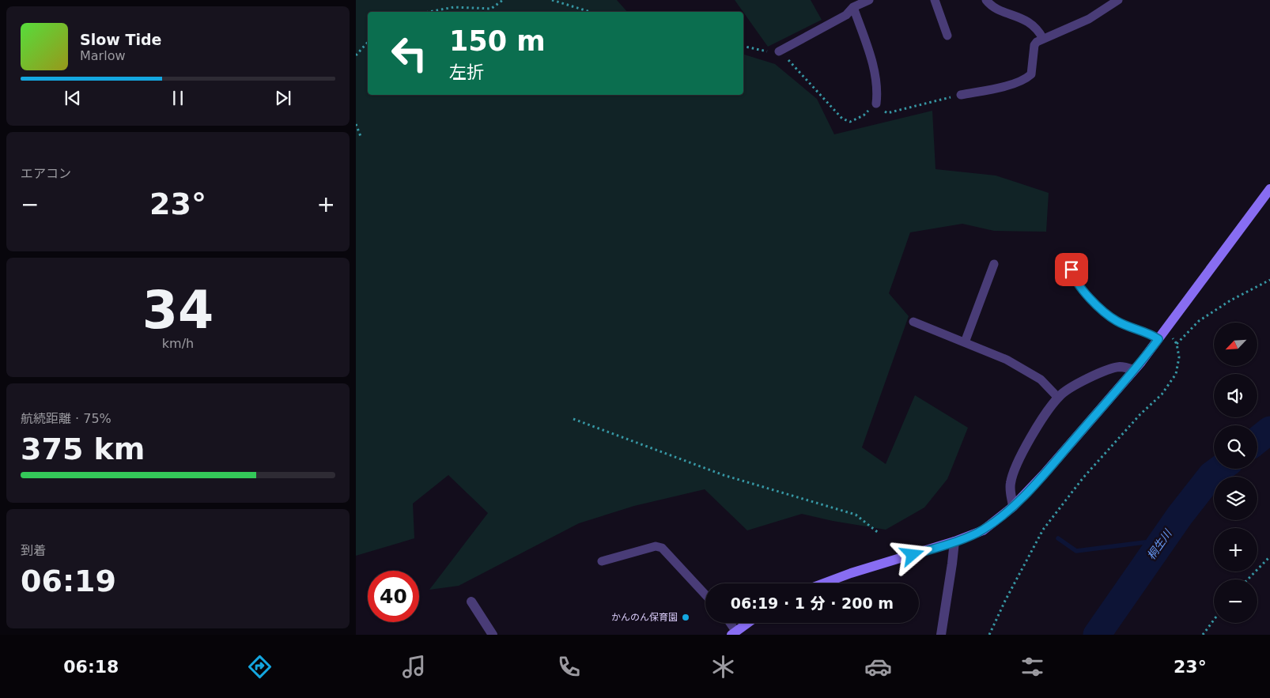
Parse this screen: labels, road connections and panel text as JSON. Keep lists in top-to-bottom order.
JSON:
{
  "water": ["桐生川"],
  "places": ["かんのん保育園"],
  "north": "bottom left",
  "page": {
    "turn": ["150 m", "左折"],
    "song": ["Slow Tide", "Marlow"],
    "tile": [
      "エアコン",
      ["34", "km/h"],
      ["航続距離 · 75%", "375 km"],
      ["到着", "06:19"]
    ],
    "heat": ["−", "23°", "+"],
    "map_buttons": ["+", "−"],
    "limit": "40",
    "trip": "06:19 · 1 分 · 200 m",
    "tabs": ["06:18", "23°"]
  }
}
